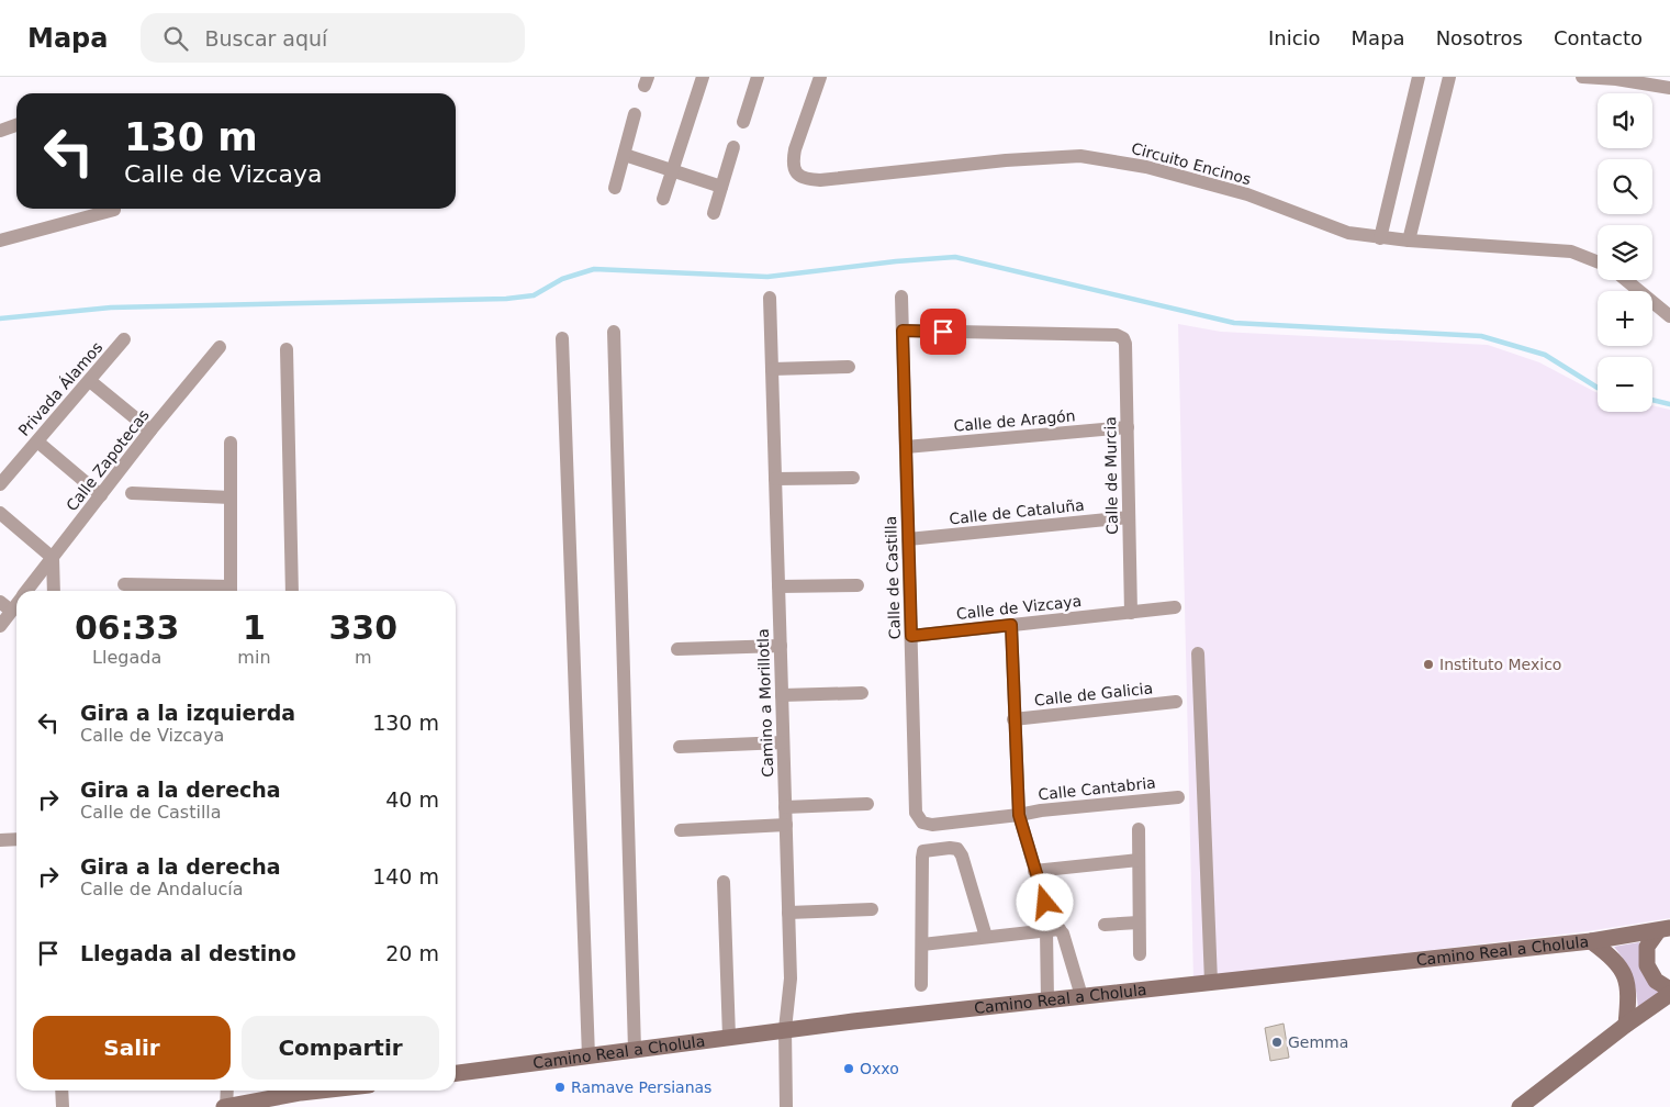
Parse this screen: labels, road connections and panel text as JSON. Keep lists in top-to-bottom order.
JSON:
{
  "streets": {
    "main road": ["Camino Real a Cholula"],
    "street": [
      "Circuito Encinos",
      "Privada Álamos",
      "Calle de Aragón",
      "Calle Zapotecas",
      "Calle de Murcia",
      "Calle de Cataluña",
      "Calle de Castilla",
      "Calle de Vizcaya",
      "Calle de Galicia",
      "Camino a Morillotla",
      "Calle Cantabria"
    ]
  },
  "crossings": [
    ["Calle de Aragón", "Calle de Murcia"],
    ["Calle de Aragón", "Calle de Castilla"],
    ["Calle de Murcia", "Calle de Cataluña"],
    ["Calle de Murcia", "Calle de Castilla"],
    ["Calle de Murcia", "Calle de Vizcaya"],
    ["Calle de Cataluña", "Calle de Castilla"],
    ["Calle de Castilla", "Calle de Vizcaya"],
    ["Calle de Castilla", "Calle Cantabria"],
    ["Camino a Morillotla", "Camino Real a Cholula"]
  ],
  "places": [
    "Instituto Mexico",
    "Gemma",
    "Oxxo",
    "Ramave Persianas"
  ],
  "page": {
    "header": "Mapa",
    "search": "Buscar aquí",
    "nav": [
      "Inicio",
      "Mapa",
      "Nosotros",
      "Contacto"
    ],
    "map_buttons": ["+", "−"],
    "turn": ["130 m", "Calle de Vizcaya"],
    "eta": [
      "06:33",
      "Llegada",
      "1",
      "min",
      "330",
      "m"
    ],
    "list": [
      {
        "name": "Gira a la izquierda",
        "note": "Calle de Vizcaya",
        "value": "130 m"
      },
      {
        "name": "Gira a la derecha",
        "note": "Calle de Castilla",
        "value": "40 m"
      },
      {
        "name": "Gira a la derecha",
        "note": "Calle de Andalucía",
        "value": "140 m"
      },
      {
        "name": "Llegada al destino",
        "value": "20 m"
      }
    ],
    "buttons": ["Salir", "Compartir"]
  }
}
